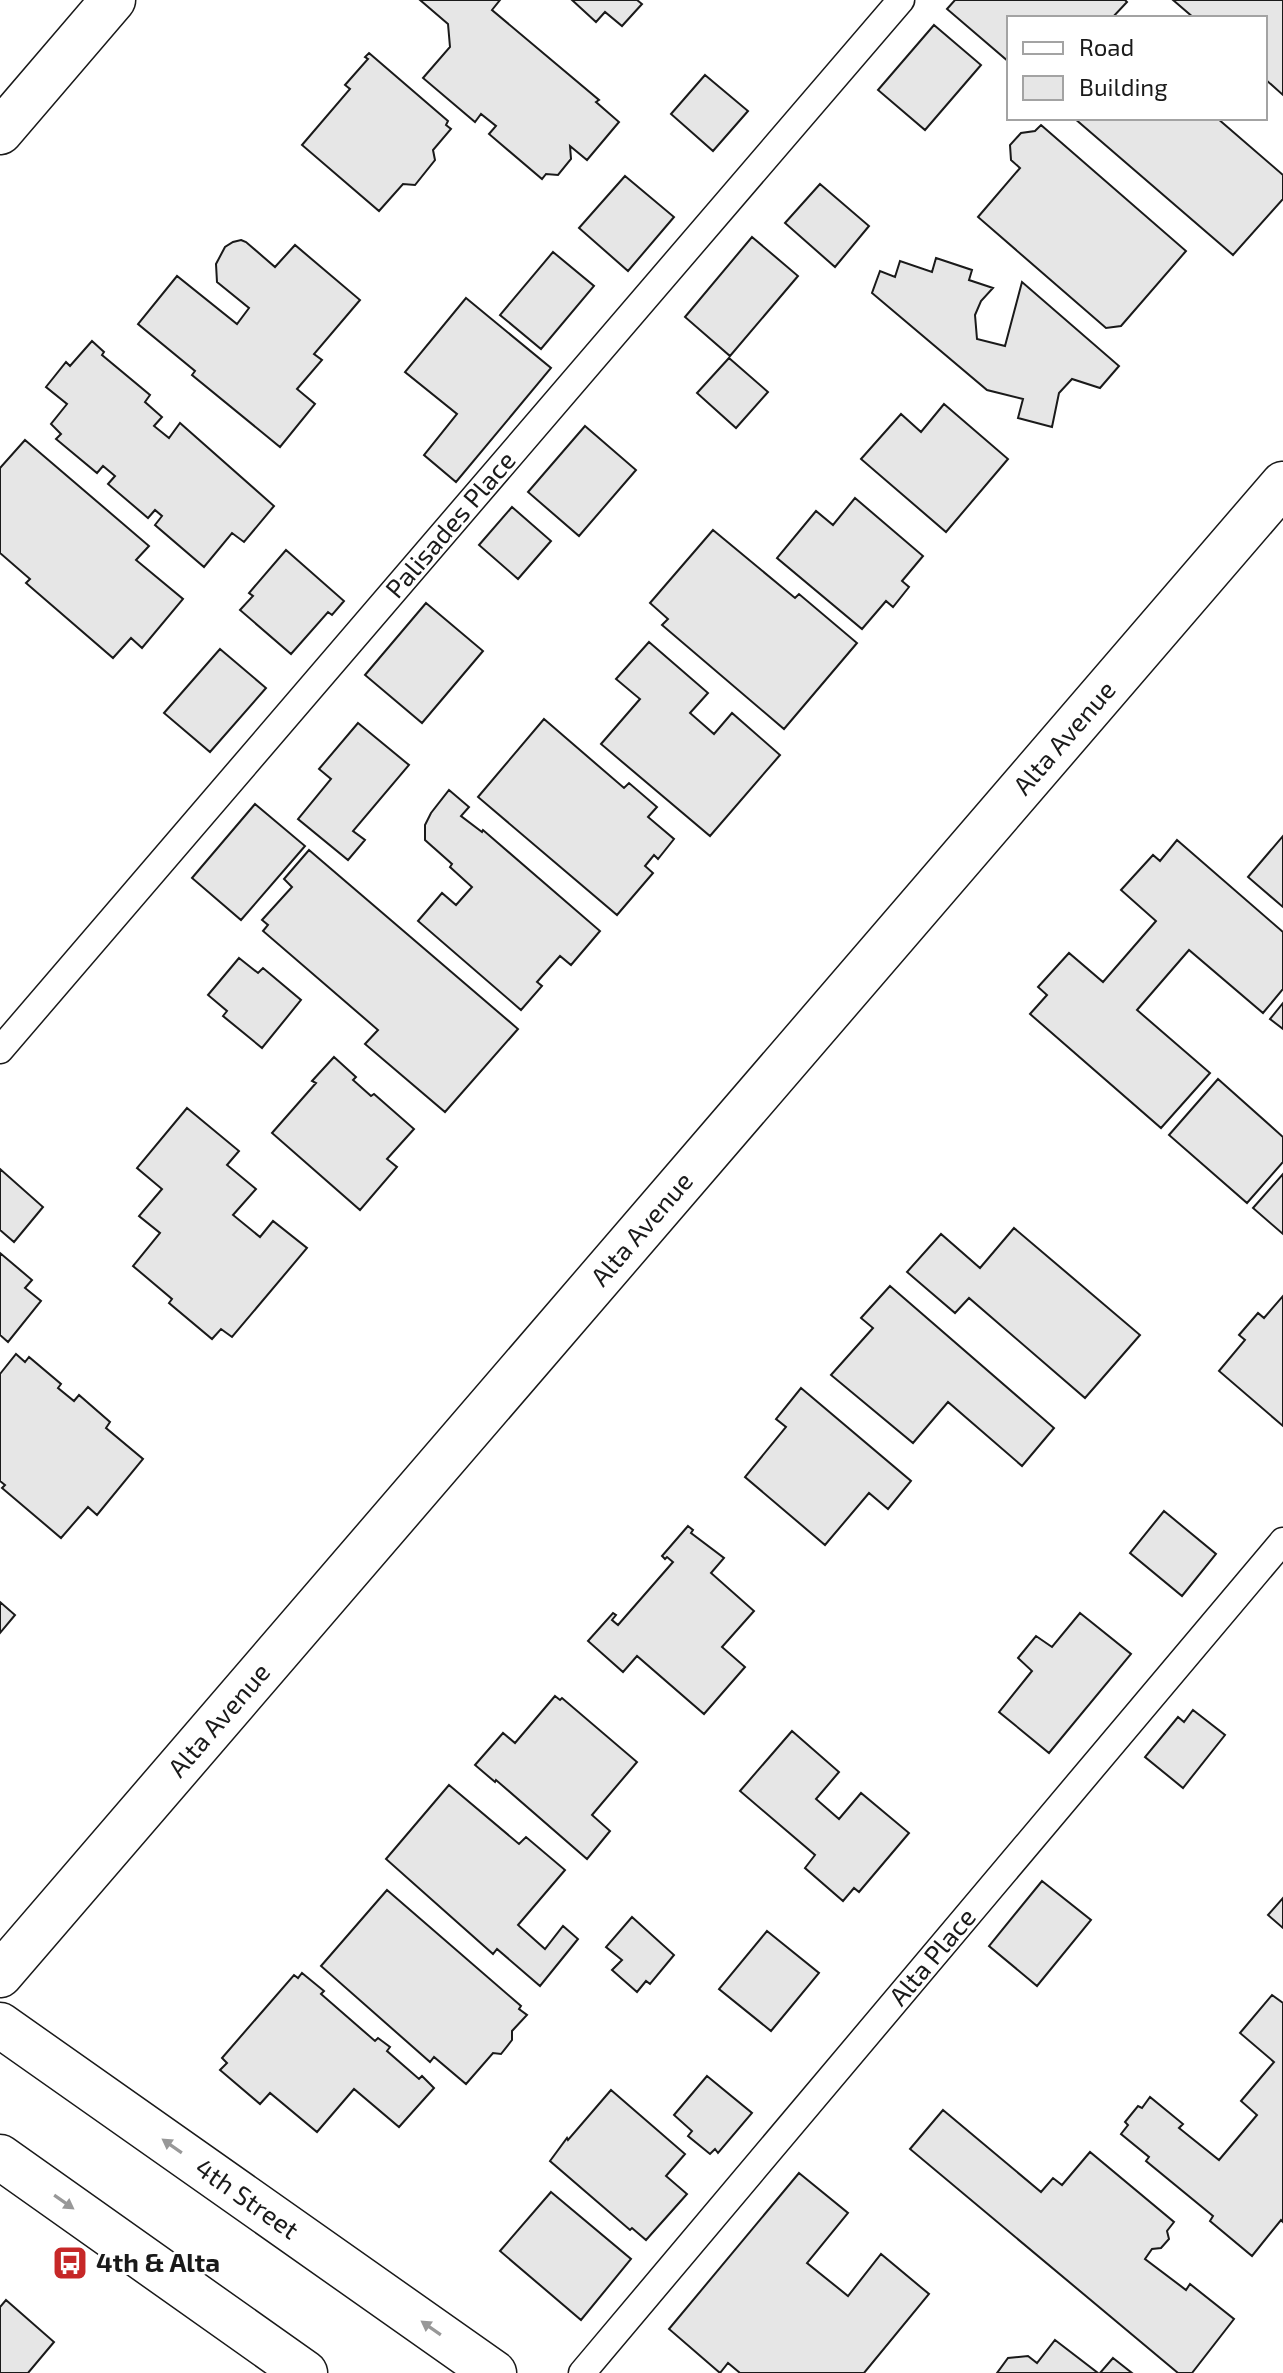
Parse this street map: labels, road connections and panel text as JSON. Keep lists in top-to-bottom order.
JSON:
{
  "streets": {
    "street": ["Alta Avenue", "4th Street"],
    "lane": ["Palisades Place", "Alta Place"]
  },
  "places": {
    "bus stop": ["4th & Alta"]
  },
  "legend": ["Road", "Building"]
}
